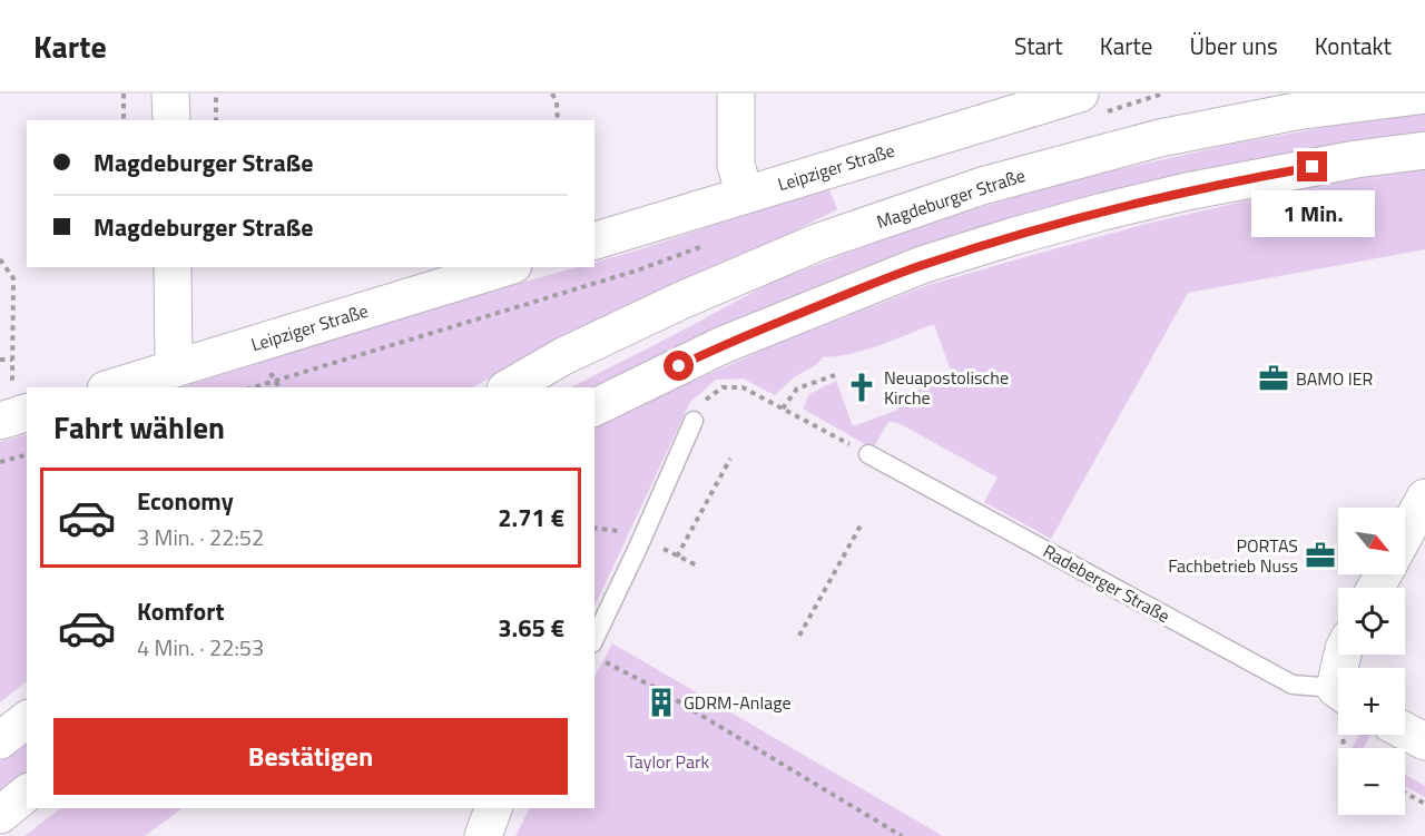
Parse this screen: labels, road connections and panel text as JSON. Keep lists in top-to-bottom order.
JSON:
{
  "streets": {
    "main road": ["Leipziger Straße", "Magdeburger Straße"],
    "lane": ["Radeberger Straße"]
  },
  "parks": ["Taylor Park"],
  "places": {
    "office": ["BAMO IER", "PORTAS Fachbetrieb Nuss"],
    "church": ["Neuapostolische Kirche"],
    "building": ["GDRM-Anlage"]
  },
  "north": "bottom right",
  "page": {
    "header": "Karte",
    "nav": [
      "Start",
      "Karte",
      "Über uns",
      "Kontakt"
    ],
    "banner": ["Magdeburger Straße", "Magdeburger Straße"],
    "bubble": "1 Min.",
    "heading": "Fahrt wählen",
    "list": [
      {
        "name": "Economy",
        "note": "3 Min. · 22:52",
        "value": "2.71 €"
      },
      {
        "name": "Komfort",
        "note": "4 Min. · 22:53",
        "value": "3.65 €"
      }
    ],
    "map_buttons": ["+", "−"],
    "buttons": "Bestätigen"
  }
}
